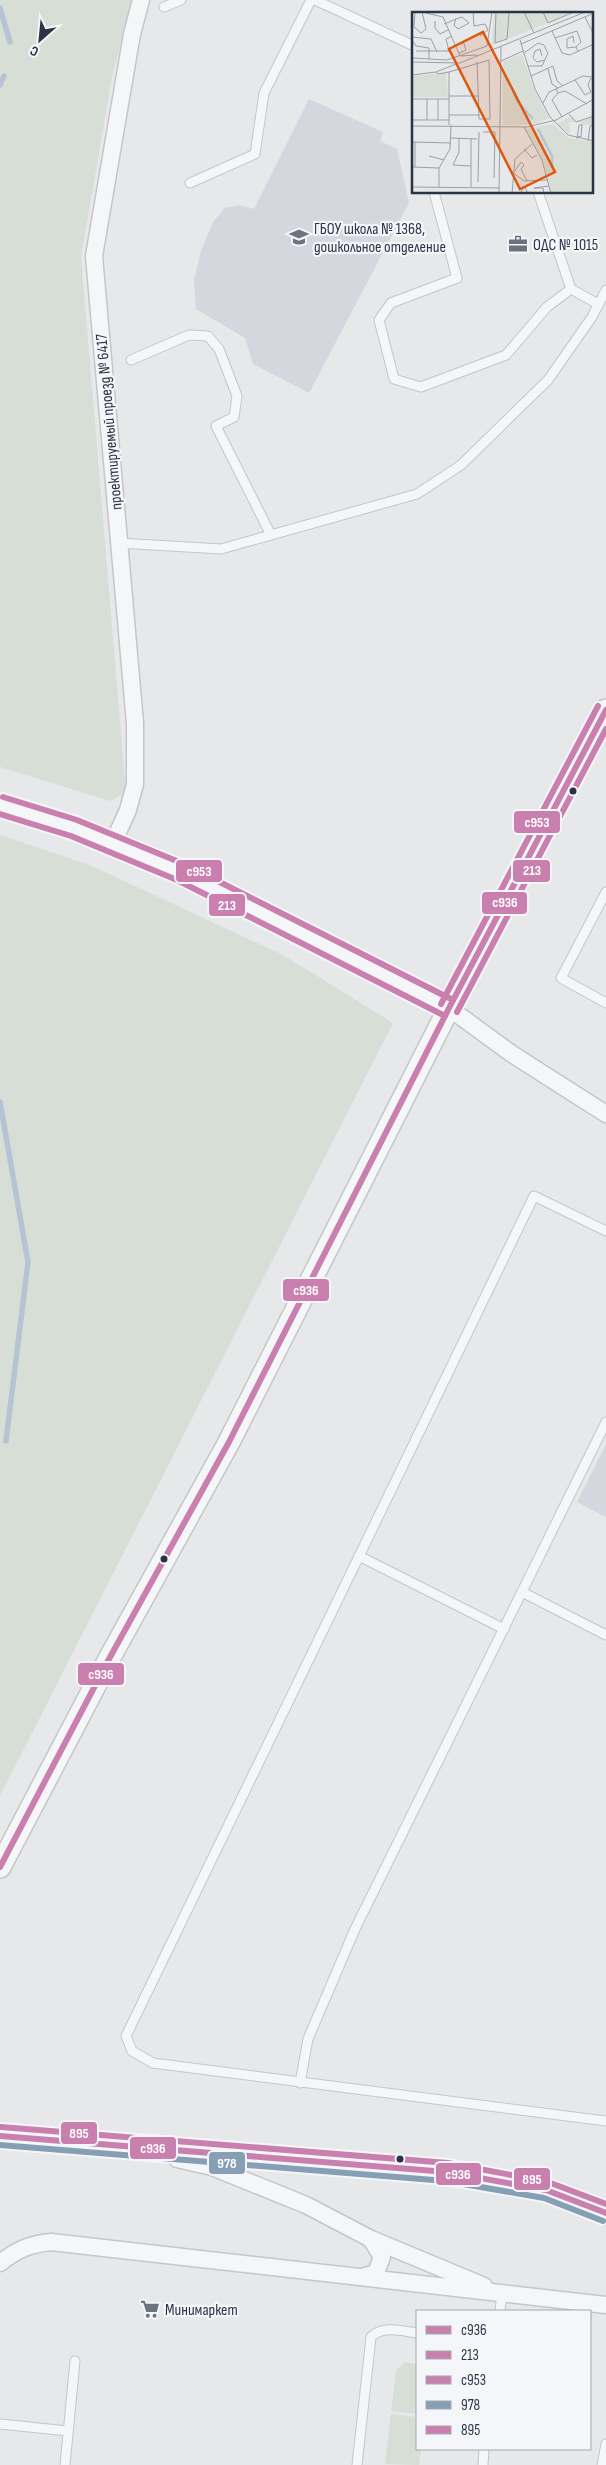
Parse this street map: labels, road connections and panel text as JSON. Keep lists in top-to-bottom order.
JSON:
{
  "streets": {
    "street": ["проектируемый проезд № 6417"]
  },
  "places": {
    "school or university": ["ГБОУ школа № 1368, дошкольное отделение"],
    "office": ["ОДС № 1015"],
    "supermarket": ["Минимаркет"]
  },
  "lines": [
    "transit line с953",
    "transit line с936",
    "transit line 213",
    "transit line 895",
    "transit line 978"
  ],
  "legend": [
    "с936",
    "213",
    "с953",
    "978",
    "895"
  ],
  "north": "bottom left"
}
